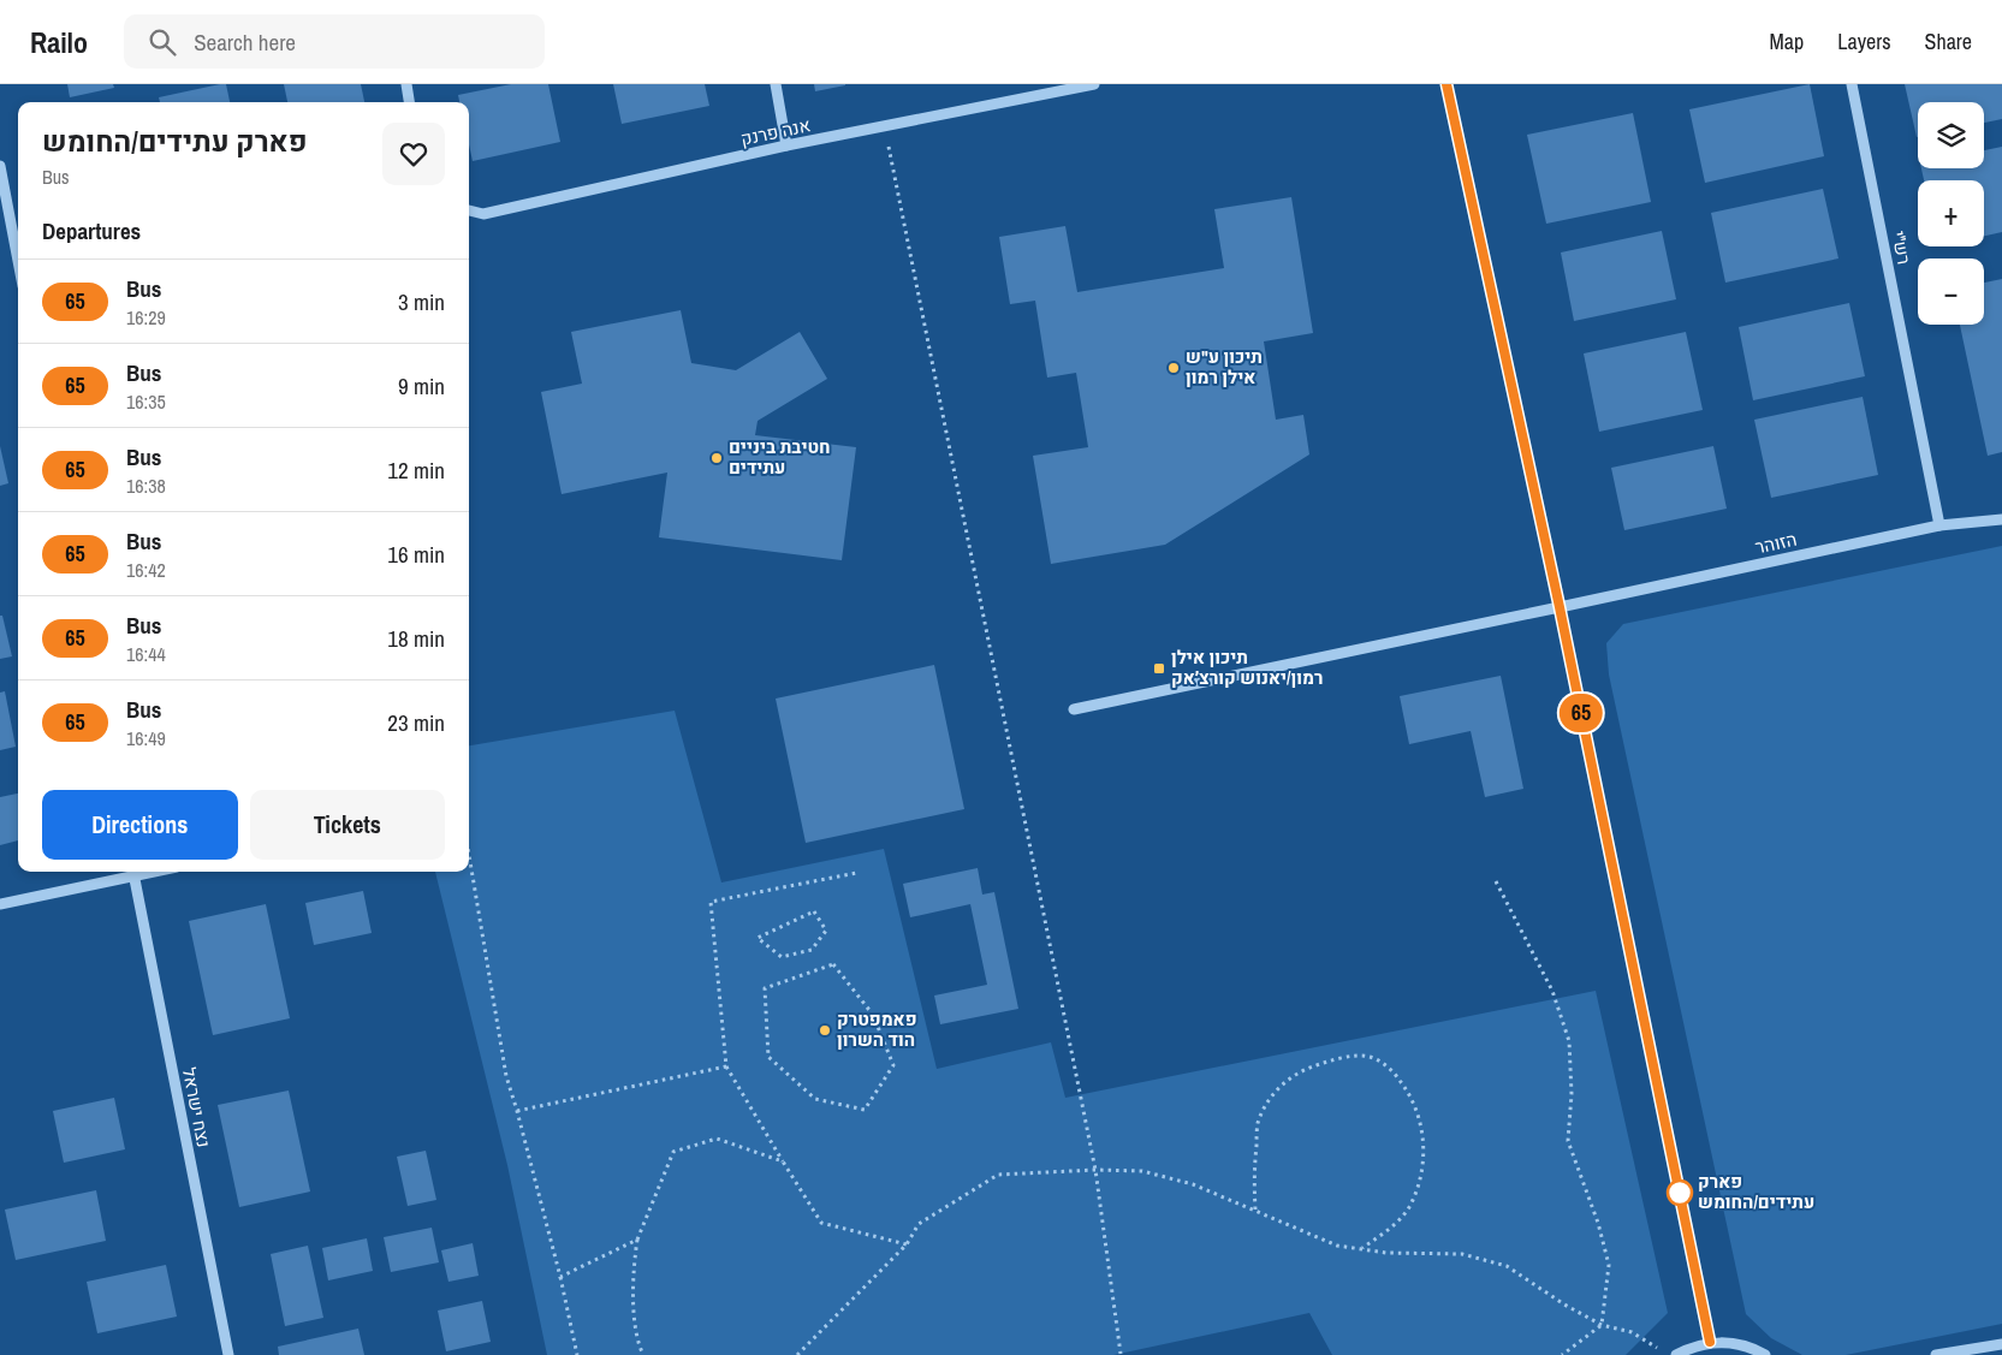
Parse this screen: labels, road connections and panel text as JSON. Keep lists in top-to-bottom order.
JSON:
{
  "streets": {
    "street": [
      "אנה פרנק",
      "רש\"י",
      "הזוהר",
      "נצח ישראל"
    ]
  },
  "crossings": [
    ["רש\"י", "הזוהר"]
  ],
  "places": {
    "other": [
      "תיכון ע\"ש אילן רמון",
      "חטיבת ביניים עתידים",
      "פאמפטרק הוד השרון",
      "פארק עתידים/החומש"
    ],
    "transit": ["תיכון אילן רמון/יאנוש קורצ׳אק"]
  },
  "lines": ["bus line 65"],
  "page": {
    "header": "Railo",
    "search": "Search here",
    "nav": ["Map", "Layers", "Share"],
    "on_map": "65",
    "map_buttons": ["+", "−"],
    "heading": [
      ["פארק עתידים/החומש", "Bus"],
      "Departures"
    ],
    "list": [
      {
        "mark": "65",
        "name": "Bus",
        "note": "16:29",
        "value": "3 min"
      },
      {
        "mark": "65",
        "name": "Bus",
        "note": "16:35",
        "value": "9 min"
      },
      {
        "mark": "65",
        "name": "Bus",
        "note": "16:38",
        "value": "12 min"
      },
      {
        "mark": "65",
        "name": "Bus",
        "note": "16:42",
        "value": "16 min"
      },
      {
        "mark": "65",
        "name": "Bus",
        "note": "16:44",
        "value": "18 min"
      },
      {
        "mark": "65",
        "name": "Bus",
        "note": "16:49",
        "value": "23 min"
      }
    ],
    "buttons": ["Directions", "Tickets"]
  }
}
